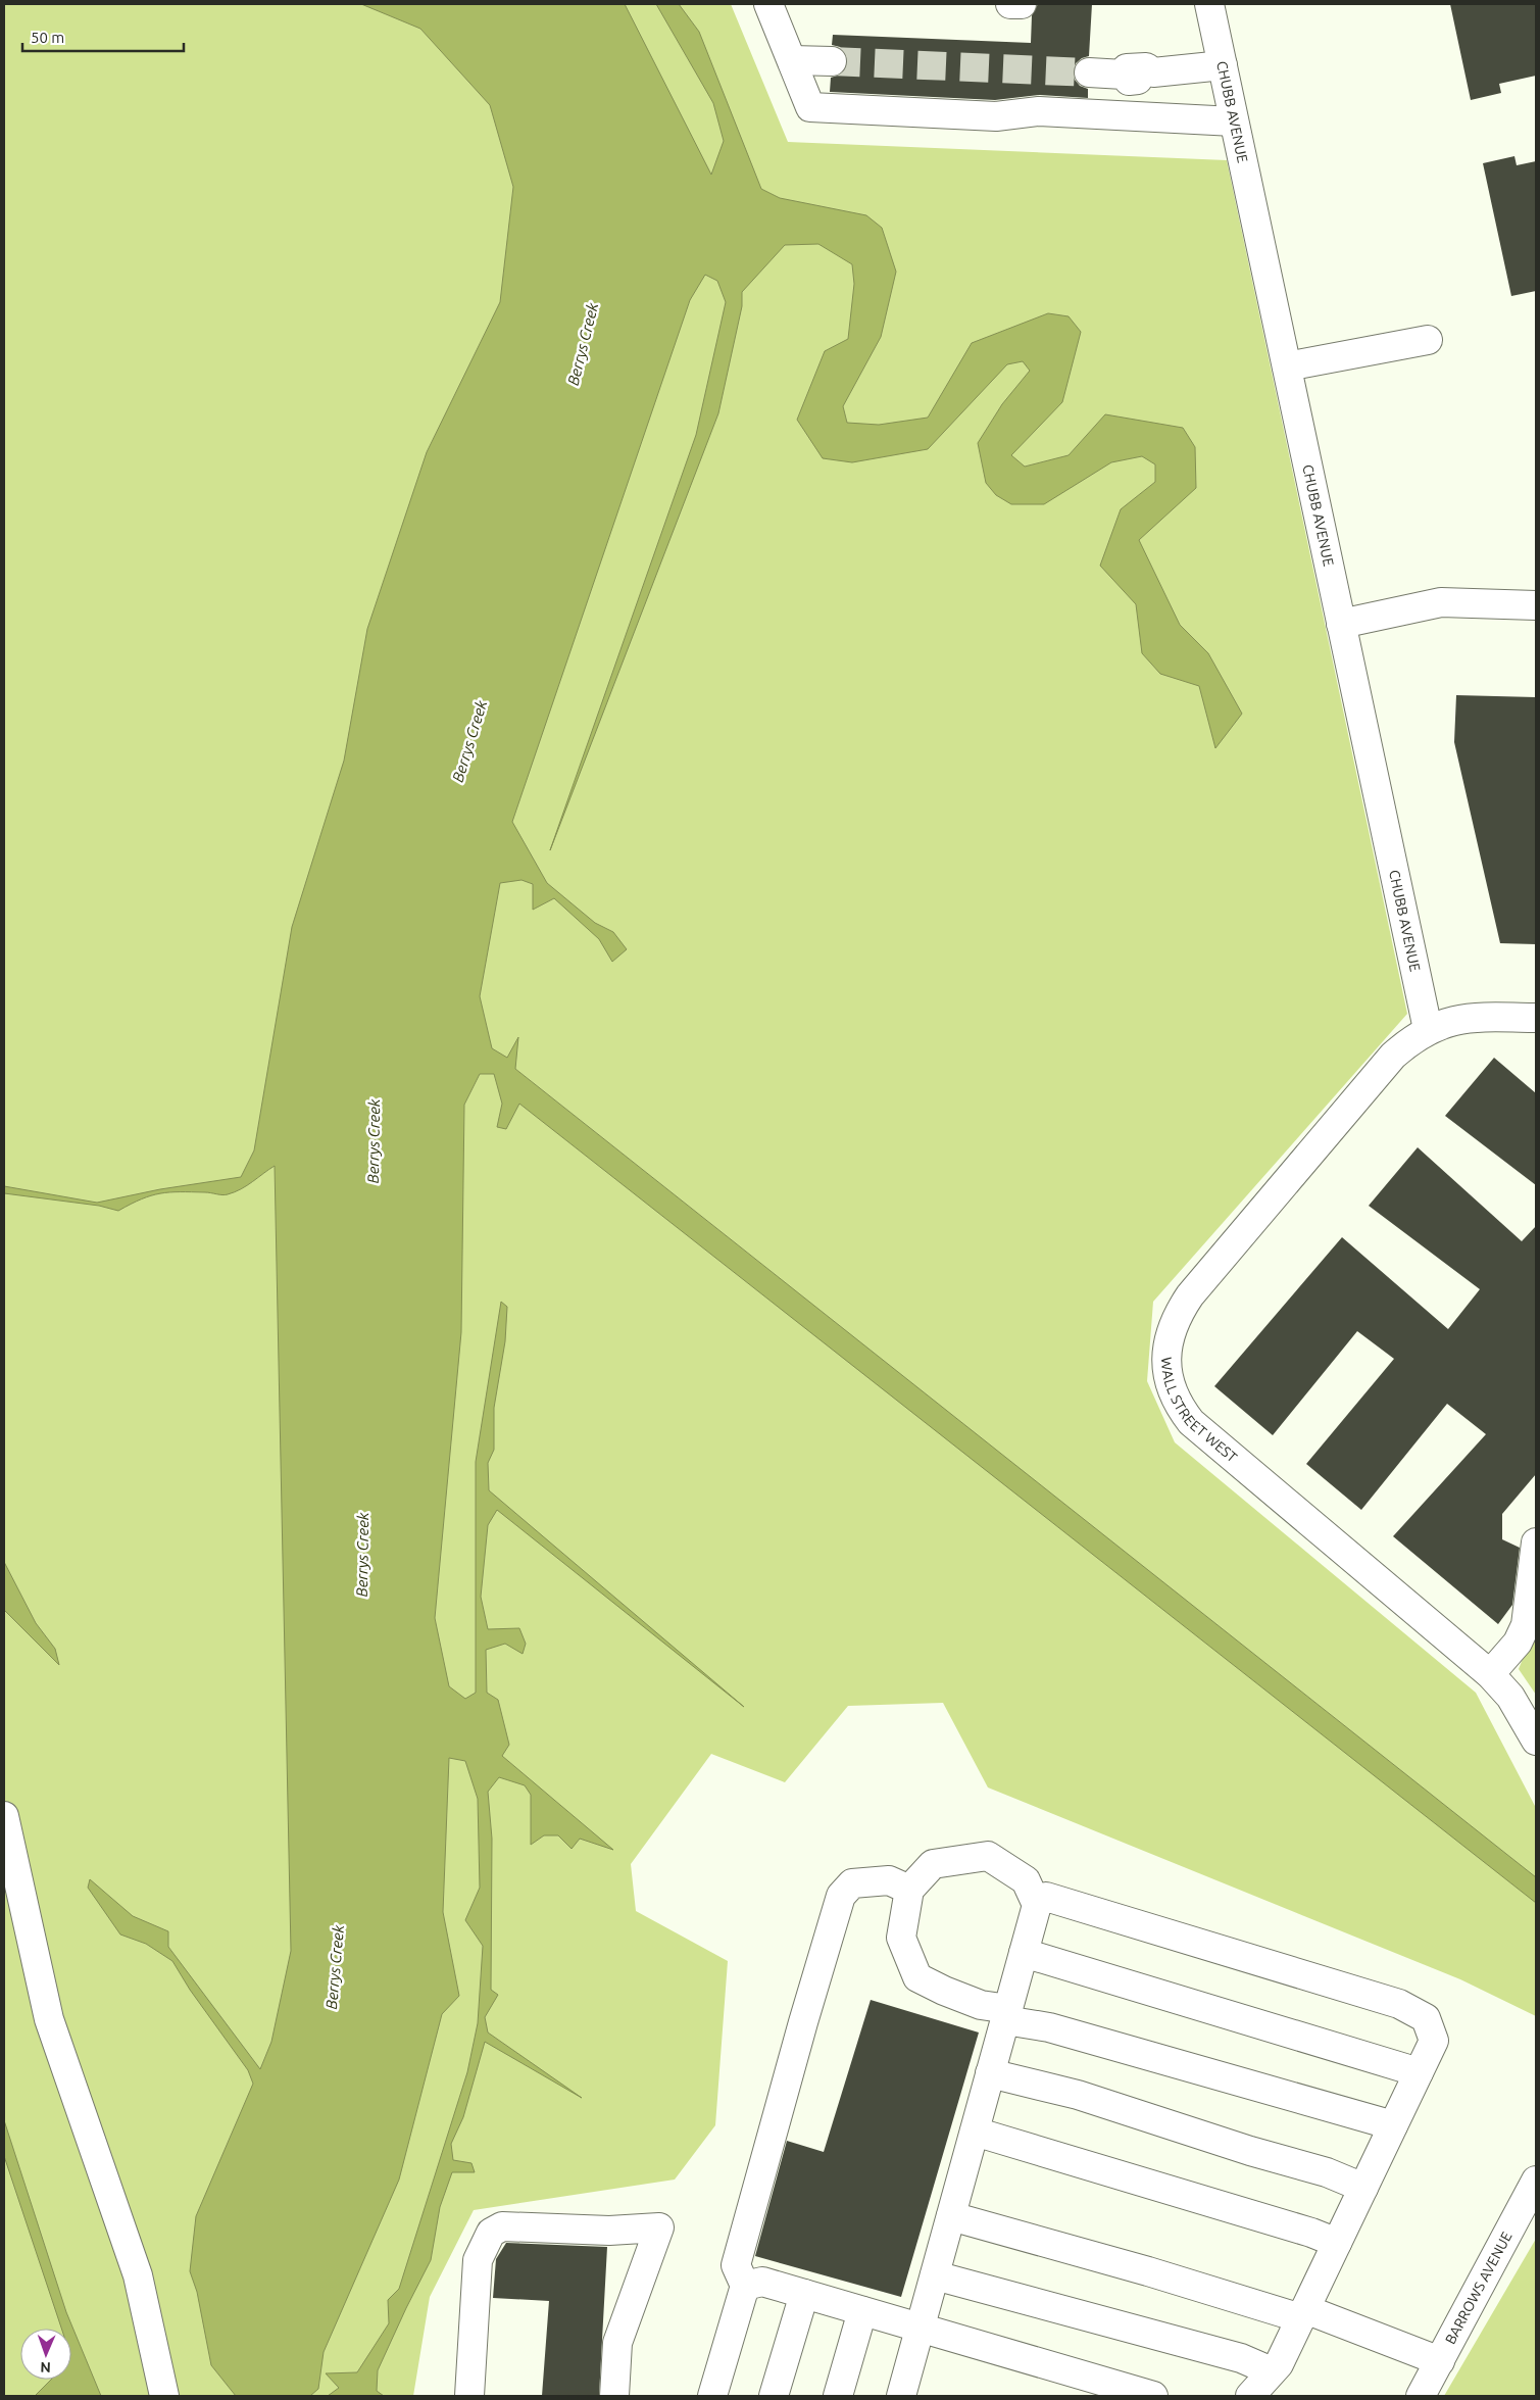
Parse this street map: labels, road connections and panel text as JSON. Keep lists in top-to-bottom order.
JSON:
{
  "streets": {
    "street": ["CHUBB AVENUE", "WALL STREET WEST", "BARROWS AVENUE"]
  },
  "crossings": [
    ["CHUBB AVENUE", "WALL STREET WEST"]
  ],
  "water": ["Berrys Creek"],
  "scale_bar": "50 m",
  "north": "bottom"
}
